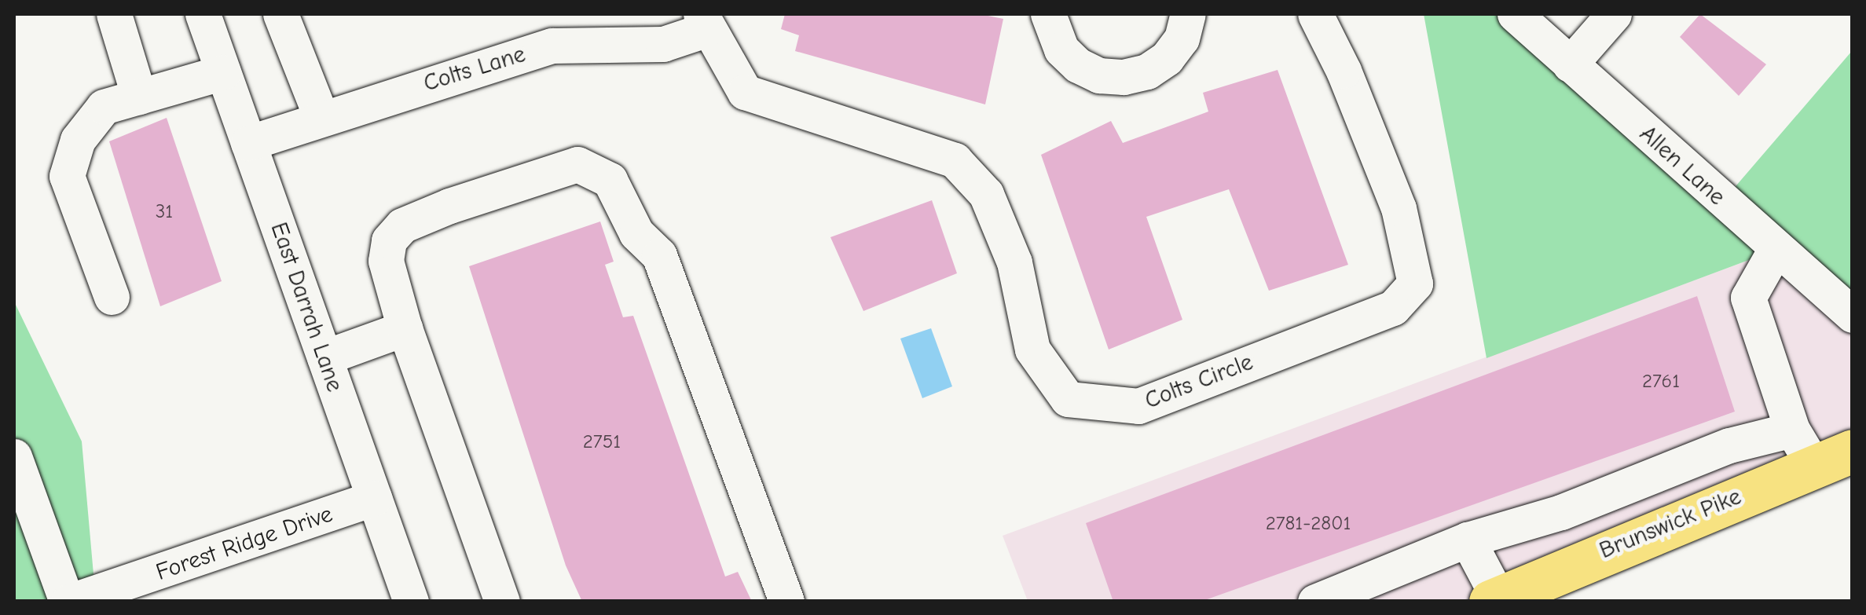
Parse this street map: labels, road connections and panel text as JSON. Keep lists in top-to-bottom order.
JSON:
{
  "streets": {
    "main road": ["Brunswick Pike"],
    "street": [
      "Colts Lane",
      "Allen Lane",
      "East Darrah Lane",
      "Colts Circle",
      "Forest Ridge Drive"
    ]
  },
  "crossings": [
    ["Colts Lane", "East Darrah Lane"],
    ["Colts Lane", "Colts Circle"],
    ["East Darrah Lane", "Forest Ridge Drive"]
  ],
  "house_numbers": [
    "31",
    "2761",
    "2751",
    "2781-2801"
  ]
}
